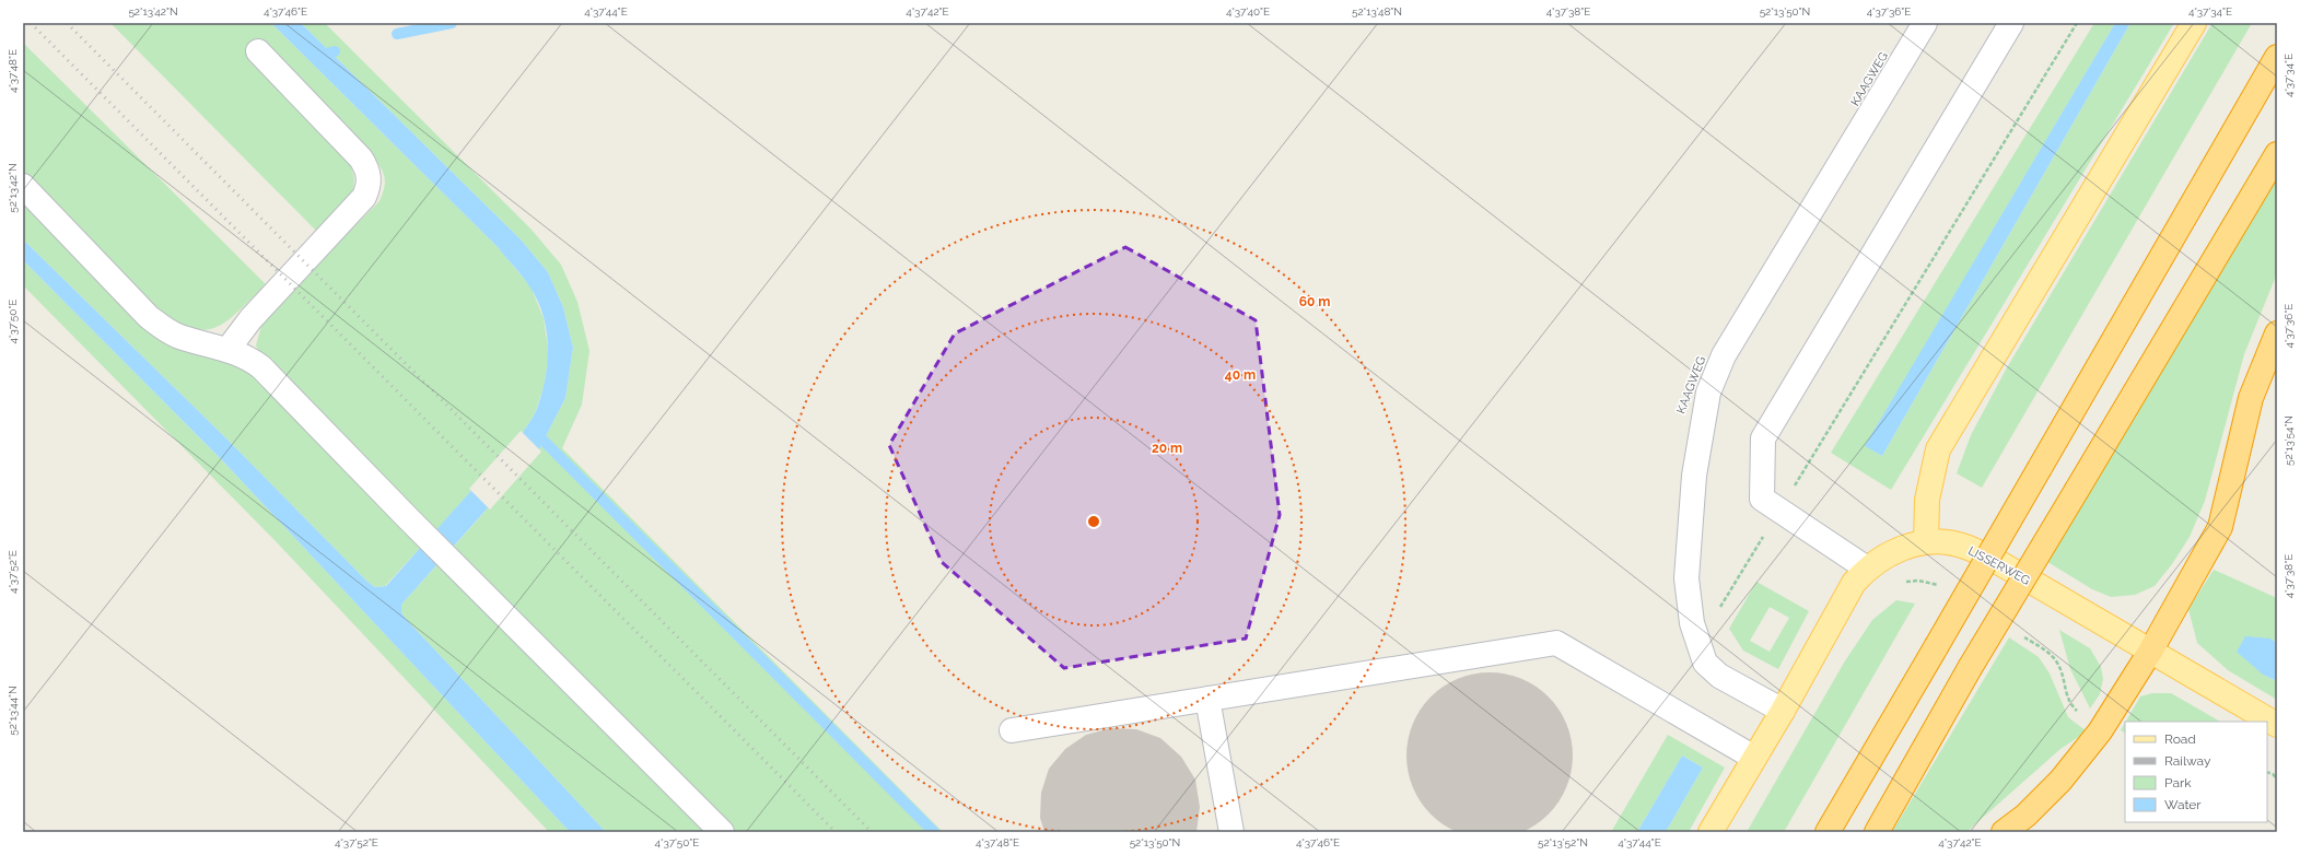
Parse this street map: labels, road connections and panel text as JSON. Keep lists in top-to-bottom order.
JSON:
{
  "streets": {
    "main road": ["LISSERWEG"],
    "street": ["KAAGWEG"]
  },
  "crossings": [
    ["KAAGWEG", "LISSERWEG"]
  ],
  "legend": [
    "Road",
    "Railway",
    "Park",
    "Water"
  ],
  "coordinates": [
    "52°13'42\"N",
    "4°37'46\"E",
    "4°37'44\"E",
    "4°37'42\"E",
    "4°37'40\"E",
    "52°13'48\"N",
    "4°37'38\"E",
    "52°13'50\"N",
    "4°37'36\"E",
    "4°37'34\"E",
    "4°37'48\"E",
    "4°37'50\"E",
    "52°13'54\"N",
    "4°37'52\"E",
    "52°13'44\"N",
    "52°13'52\"N"
  ],
  "rings": ["60 m", "40 m", "20 m"]
}
